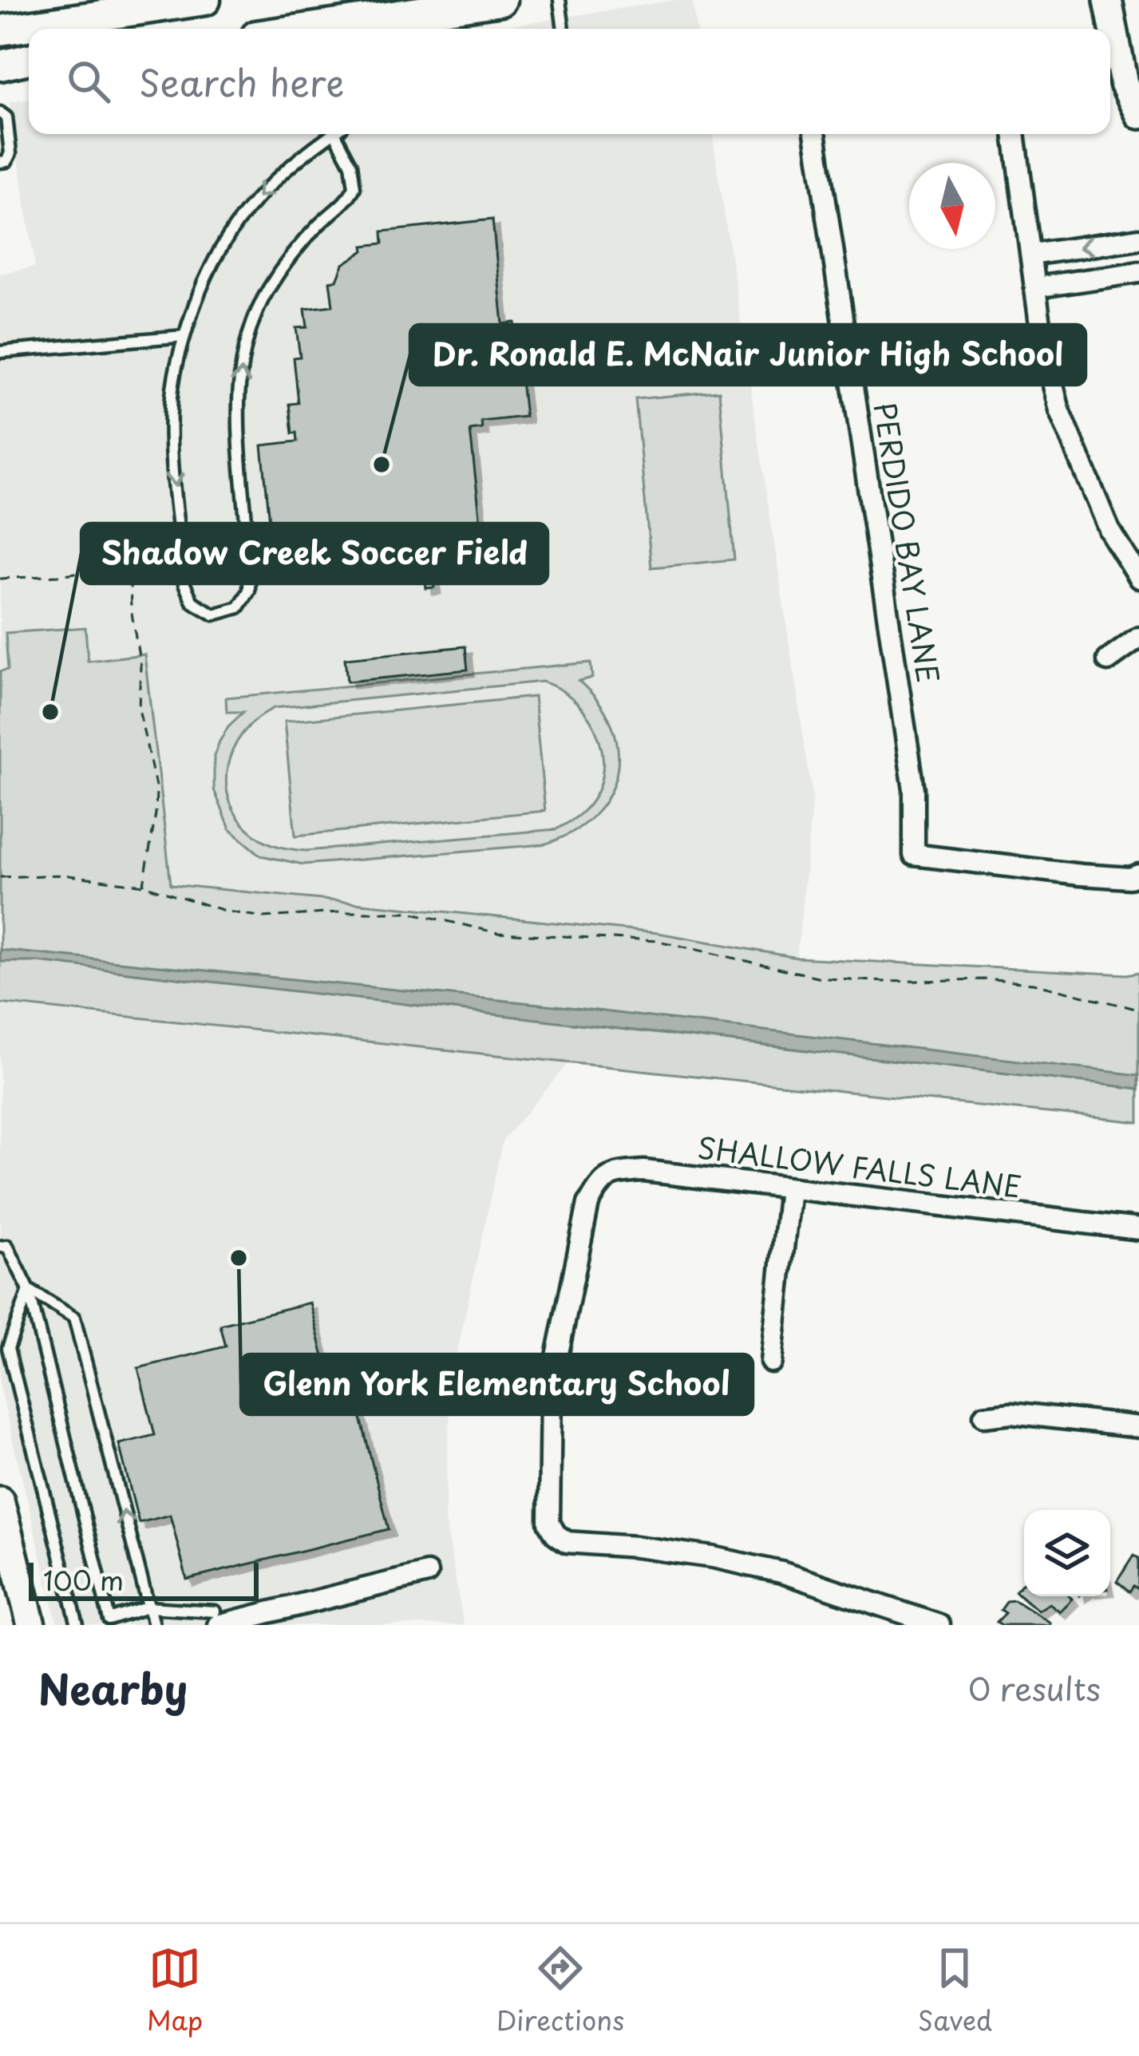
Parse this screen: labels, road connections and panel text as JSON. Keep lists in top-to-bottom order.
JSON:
{
  "streets": {
    "street": ["PERDIDO BAY LANE", "SHALLOW FALLS LANE"]
  },
  "places": ["Dr. Ronald E. McNair Junior High School", "Shadow Creek Soccer Field", "Glenn York Elementary School"],
  "scale_bar": "100 m",
  "north": "bottom",
  "page": {
    "search": "Search here",
    "scale": "100 m",
    "heading": ["Nearby", "0 results"],
    "nav": ["Map", "Directions", "Saved"]
  }
}
